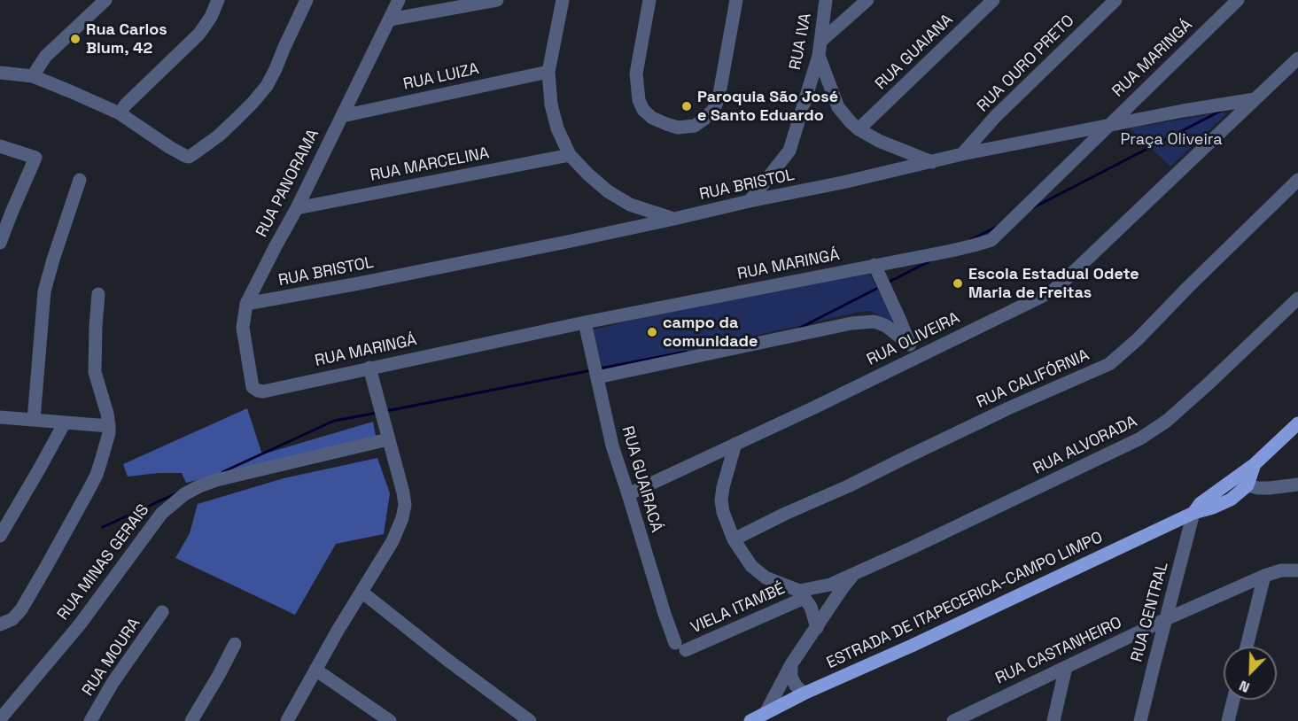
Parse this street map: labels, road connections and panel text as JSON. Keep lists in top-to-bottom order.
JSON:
{
  "streets": {
    "main road": ["ESTRADA DE ITAPECERICA-CAMPO LIMPO"],
    "street": [
      "RUA IVA",
      "RUA GUAIANA",
      "RUA MARINGÁ",
      "RUA OURO PRETO",
      "RUA LUIZA",
      "RUA MARCELINA",
      "RUA PANORAMA",
      "RUA BRISTOL",
      "RUA OLIVEIRA",
      "RUA CALIFÓRNIA",
      "RUA ALVORADA",
      "RUA GUAIRACÁ",
      "RUA MINAS GERAIS",
      "VIELA ITAMBÉ",
      "RUA CENTRAL",
      "RUA CASTANHEIRO",
      "RUA MOURA"
    ]
  },
  "crossings": [
    ["RUA IVA", "RUA BRISTOL"],
    ["RUA MARINGÁ", "RUA PANORAMA"],
    ["RUA MARINGÁ", "RUA BRISTOL"],
    ["RUA MARINGÁ", "RUA GUAIRACÁ"],
    ["RUA OURO PRETO", "RUA BRISTOL"],
    ["RUA LUIZA", "RUA PANORAMA"],
    ["RUA MARCELINA", "RUA PANORAMA"],
    ["RUA PANORAMA", "RUA BRISTOL"],
    ["RUA BRISTOL", "RUA OLIVEIRA"],
    ["RUA OLIVEIRA", "RUA GUAIRACÁ"],
    ["RUA ALVORADA", "ESTRADA DE ITAPECERICA-CAMPO LIMPO"],
    ["RUA ALVORADA", "VIELA ITAMBÉ"],
    ["RUA GUAIRACÁ", "VIELA ITAMBÉ"],
    ["ESTRADA DE ITAPECERICA-CAMPO LIMPO", "RUA CENTRAL"],
    ["RUA CENTRAL", "RUA CASTANHEIRO"]
  ],
  "parks": ["Praça Oliveira"],
  "places": [
    "Rua Carlos Blum, 42",
    "Paroquia São José e Santo Eduardo",
    "Escola Estadual Odete Maria de Freitas",
    "campo da comunidade"
  ],
  "north": "bottom left"
}
